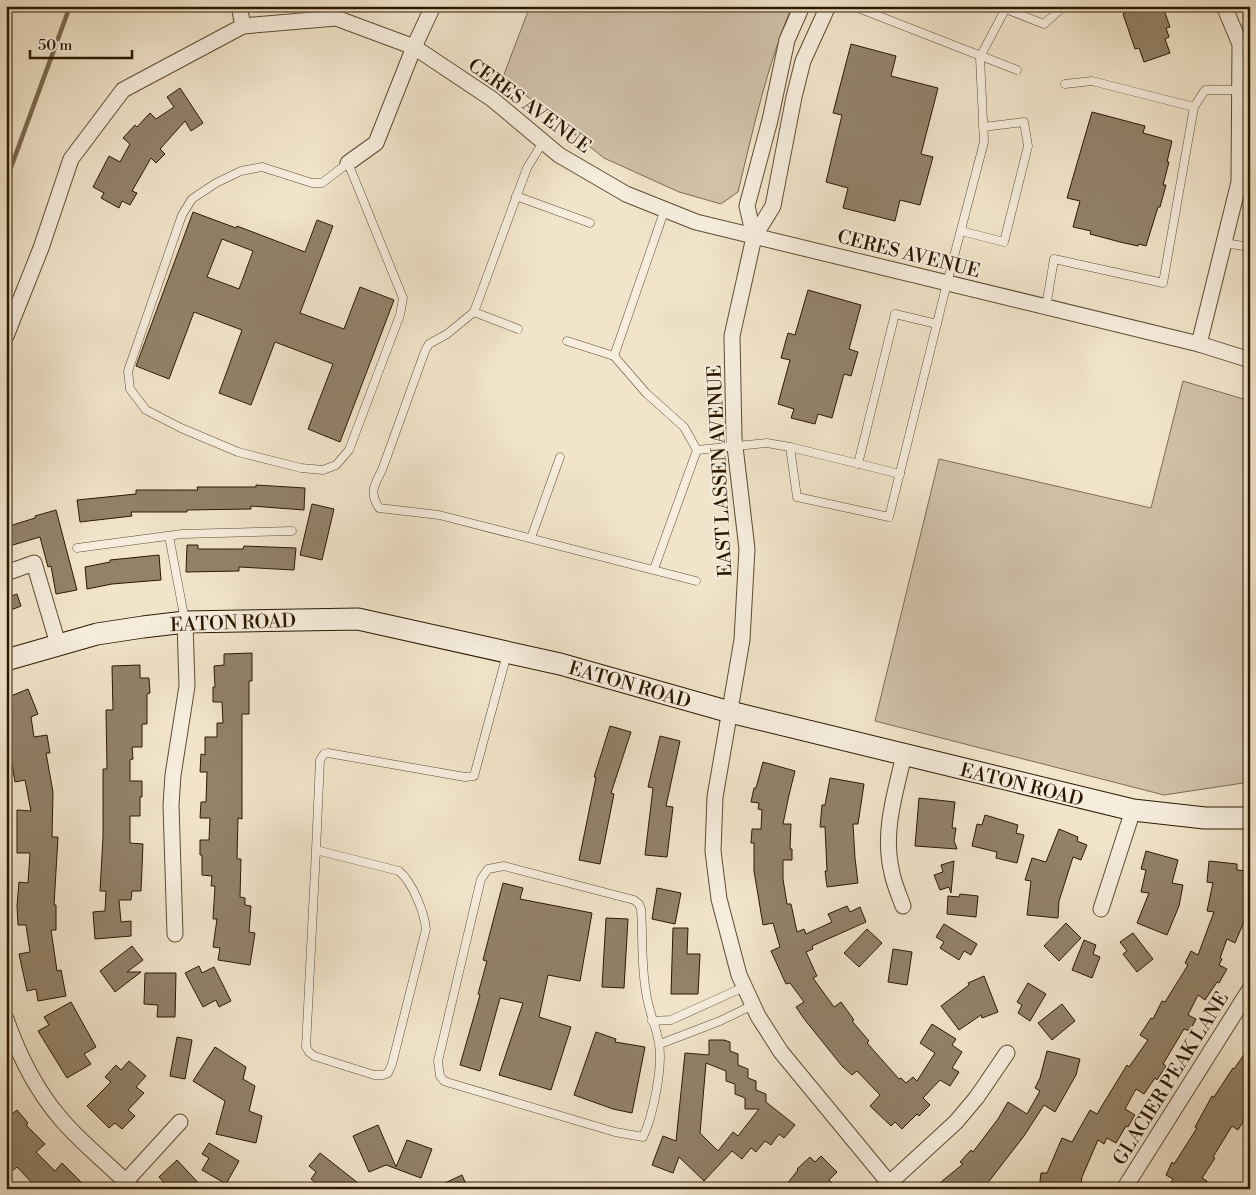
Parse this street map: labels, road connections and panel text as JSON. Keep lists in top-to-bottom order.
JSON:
{
  "streets": {
    "street": [
      "CERES AVENUE",
      "EAST LASSEN AVENUE",
      "EATON ROAD",
      "GLACIER PEAK LANE"
    ]
  },
  "crossings": [
    ["CERES AVENUE", "EAST LASSEN AVENUE"],
    ["EAST LASSEN AVENUE", "EATON ROAD"]
  ],
  "scale_bar": "50 m"
}
